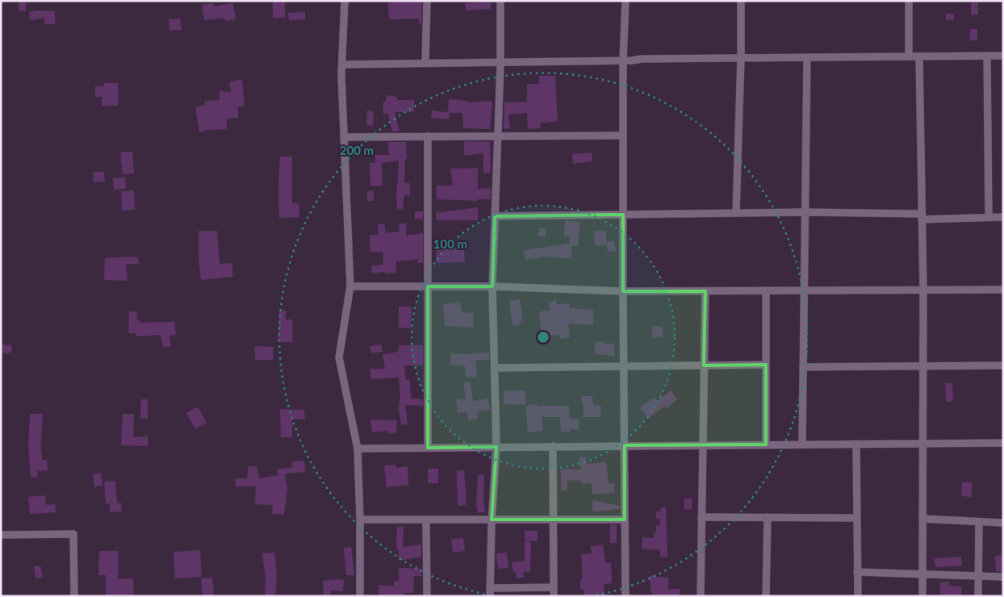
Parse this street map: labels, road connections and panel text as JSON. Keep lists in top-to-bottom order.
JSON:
{
  "rings": ["200 m", "100 m"]
}
